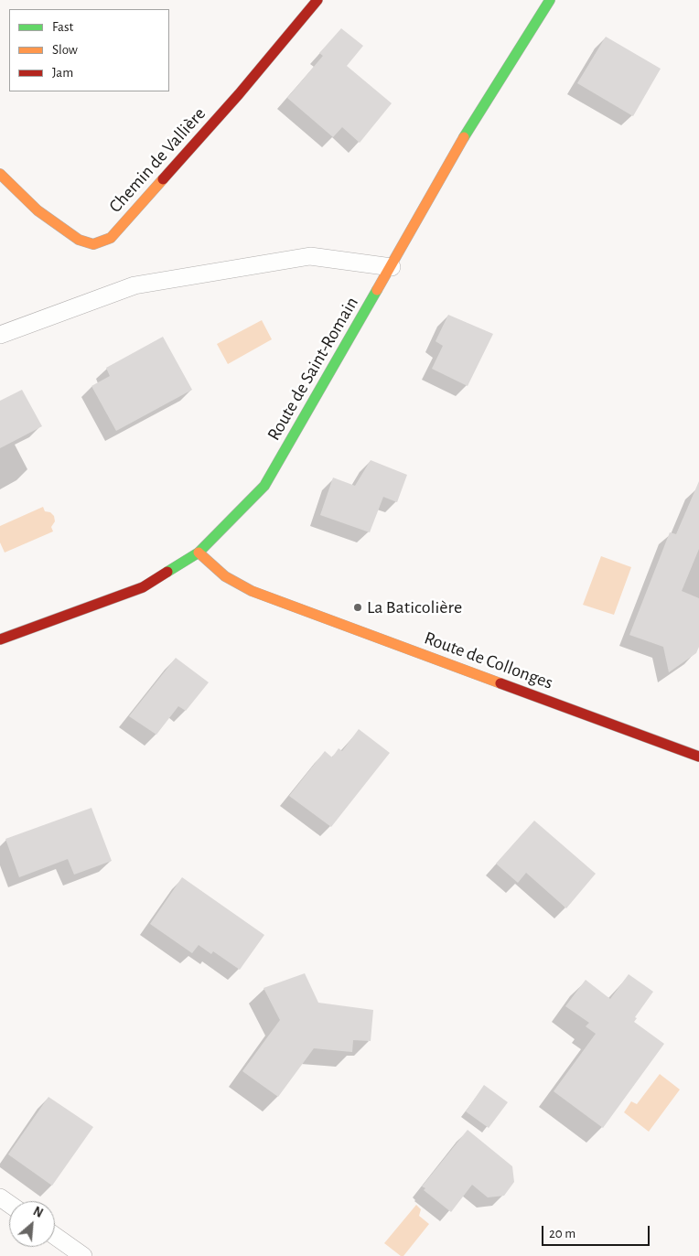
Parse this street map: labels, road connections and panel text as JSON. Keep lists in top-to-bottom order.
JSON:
{
  "streets": {
    "street": ["Chemin de Vallière", "Route de Saint-Romain", "Route de Collonges"]
  },
  "crossings": [
    ["Route de Saint-Romain", "Route de Collonges"]
  ],
  "places": ["La Baticolière"],
  "legend": ["Fast", "Slow", "Jam"],
  "scale_bar": "20 m",
  "north": "top right"
}
